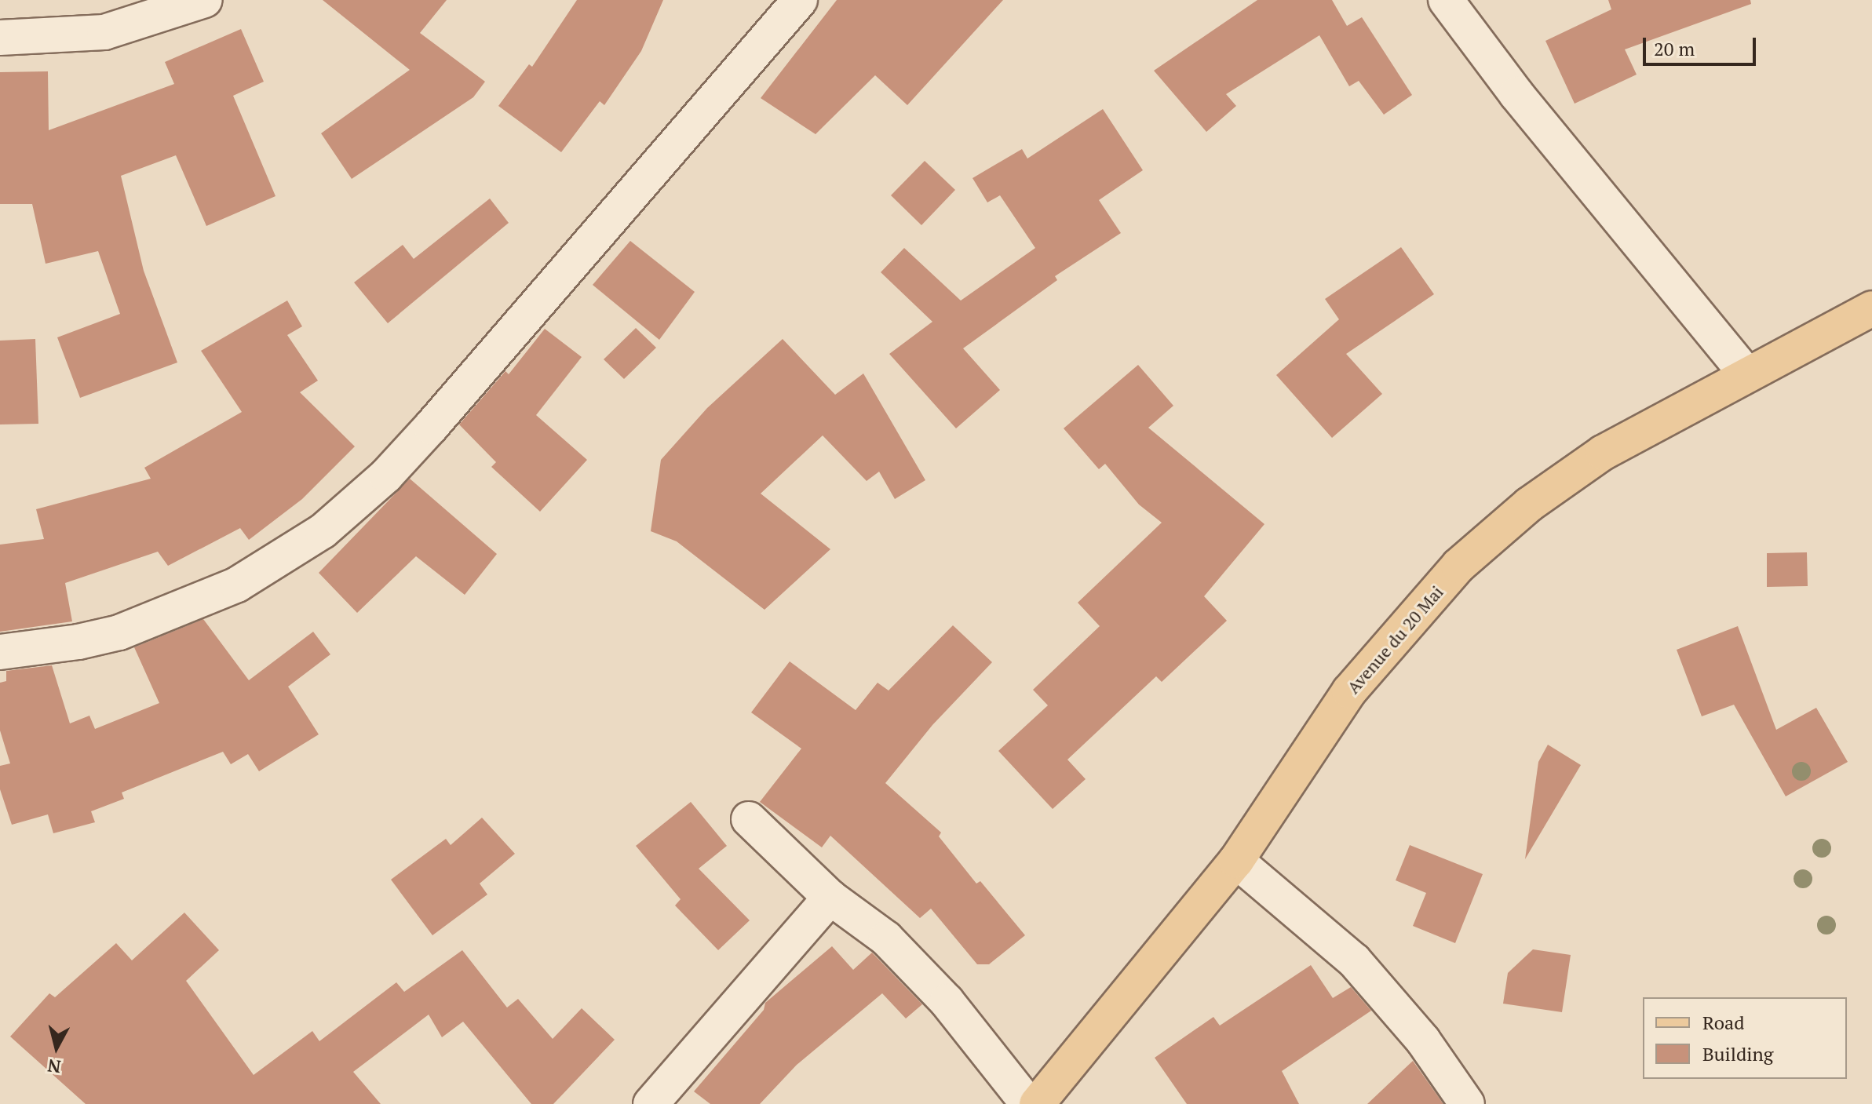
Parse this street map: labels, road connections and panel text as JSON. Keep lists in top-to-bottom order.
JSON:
{
  "streets": {
    "main road": ["Avenue du 20 Mai"]
  },
  "legend": ["Road", "Building"],
  "scale_bar": "20 m",
  "north": "bottom"
}
